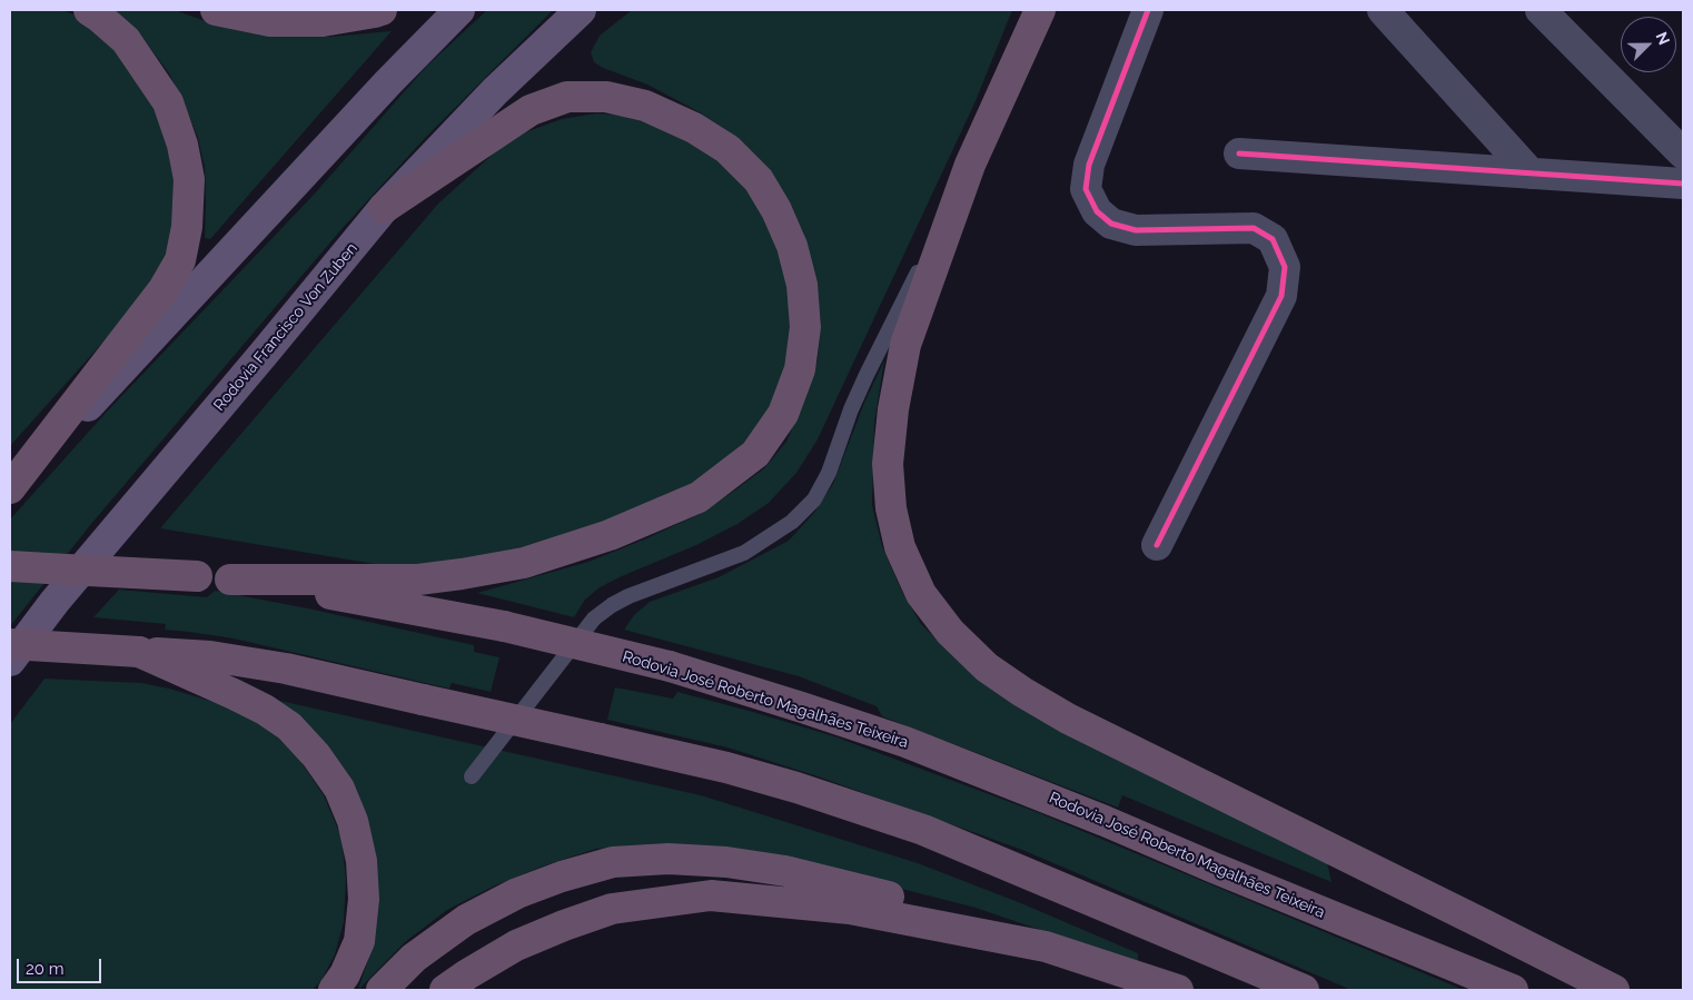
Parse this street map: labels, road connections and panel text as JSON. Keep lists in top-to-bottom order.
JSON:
{
  "streets": {
    "highway": ["Rodovia José Roberto Magalhães Teixeira"],
    "main road": ["Rodovia Francisco Von Zuben"]
  },
  "scale_bar": "20 m",
  "north": "top right"
}
